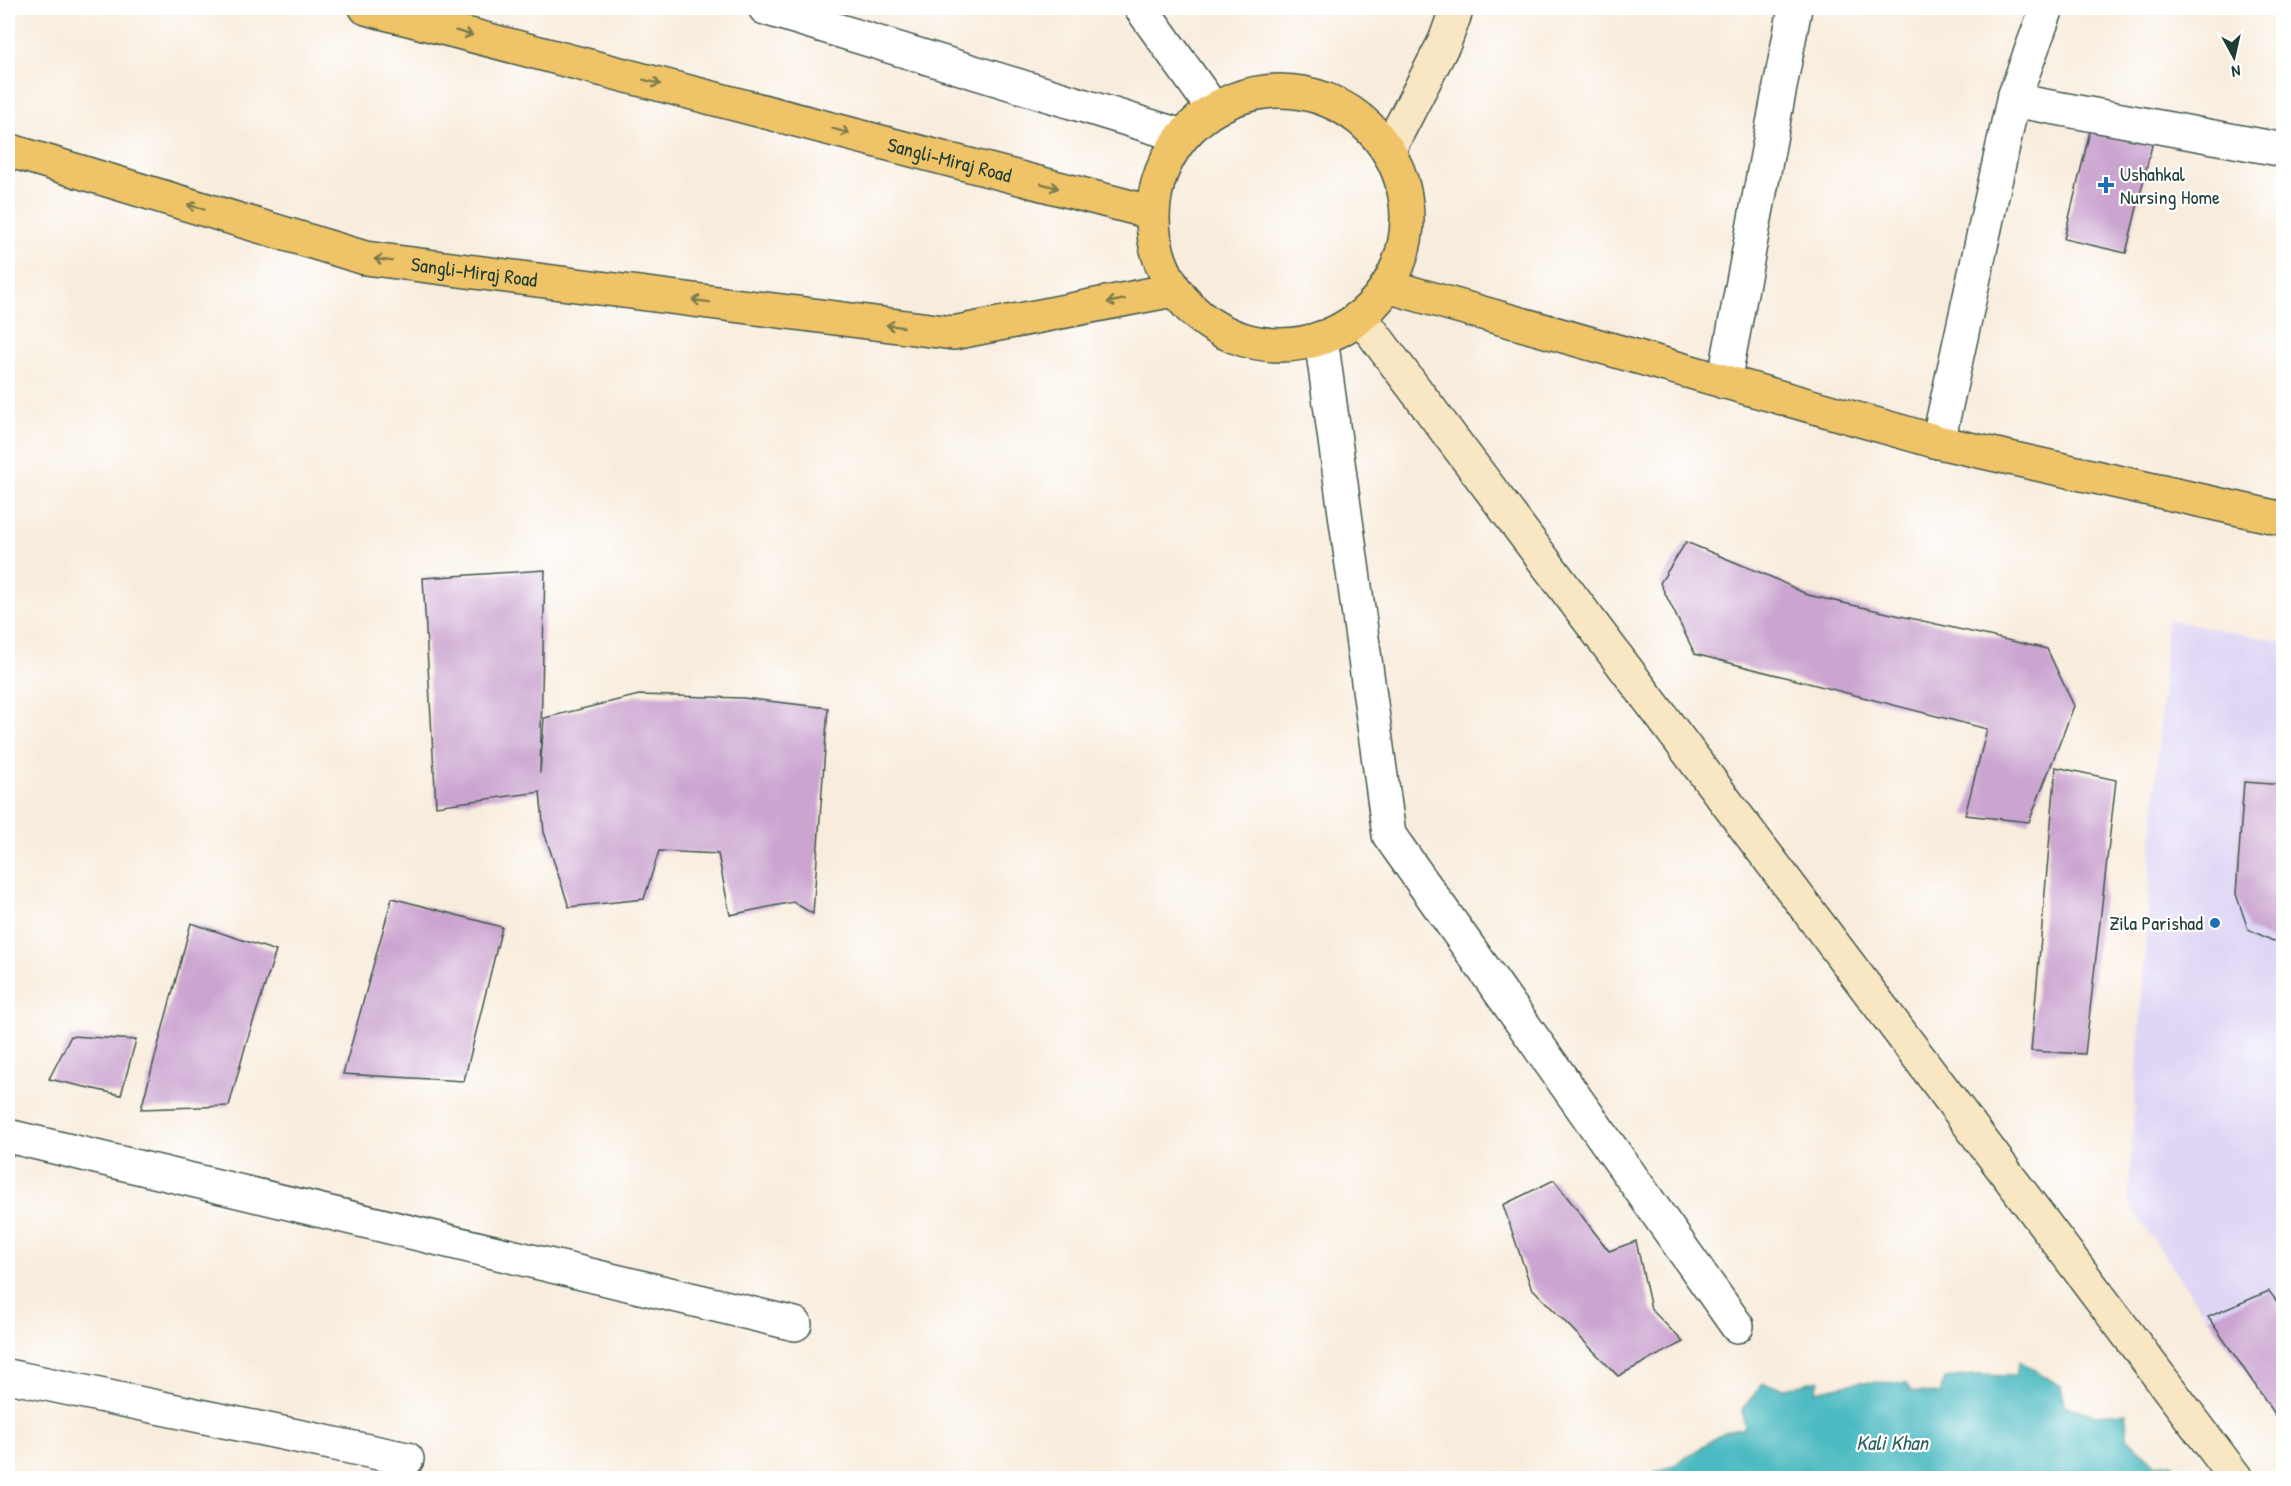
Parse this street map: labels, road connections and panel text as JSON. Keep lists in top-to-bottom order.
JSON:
{
  "streets": {
    "highway": ["Sangli-Miraj Road"]
  },
  "water": ["Kali Khan"],
  "places": {
    "health": ["Ushahkal Nursing Home"],
    "other": ["Zila Parishad"]
  },
  "north": "bottom"
}
